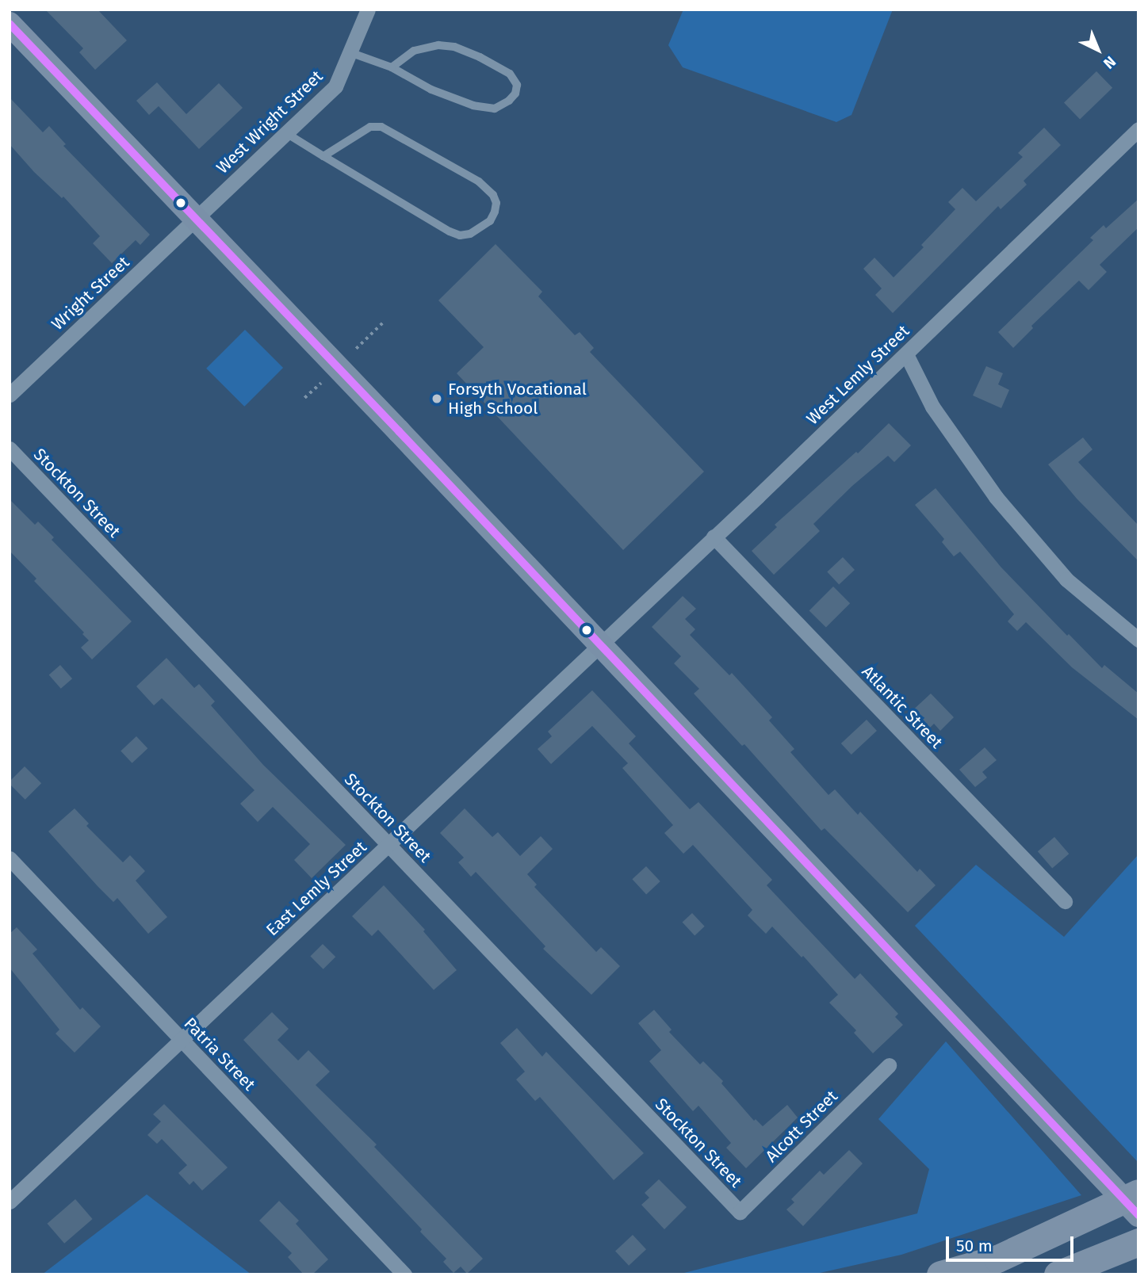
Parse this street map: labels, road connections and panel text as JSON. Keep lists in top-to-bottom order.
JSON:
{
  "streets": {
    "street": [
      "West Wright Street",
      "Wright Street",
      "West Lemly Street",
      "Stockton Street",
      "Atlantic Street",
      "East Lemly Street",
      "Patria Street",
      "Alcott Street"
    ]
  },
  "crossings": [
    ["West Wright Street", "Wright Street"],
    ["West Lemly Street", "Atlantic Street"],
    ["West Lemly Street", "East Lemly Street"],
    ["Stockton Street", "East Lemly Street"],
    ["Stockton Street", "Alcott Street"],
    ["East Lemly Street", "Patria Street"]
  ],
  "places": ["Forsyth Vocational High School"],
  "scale_bar": "50 m",
  "north": "bottom right"
}
